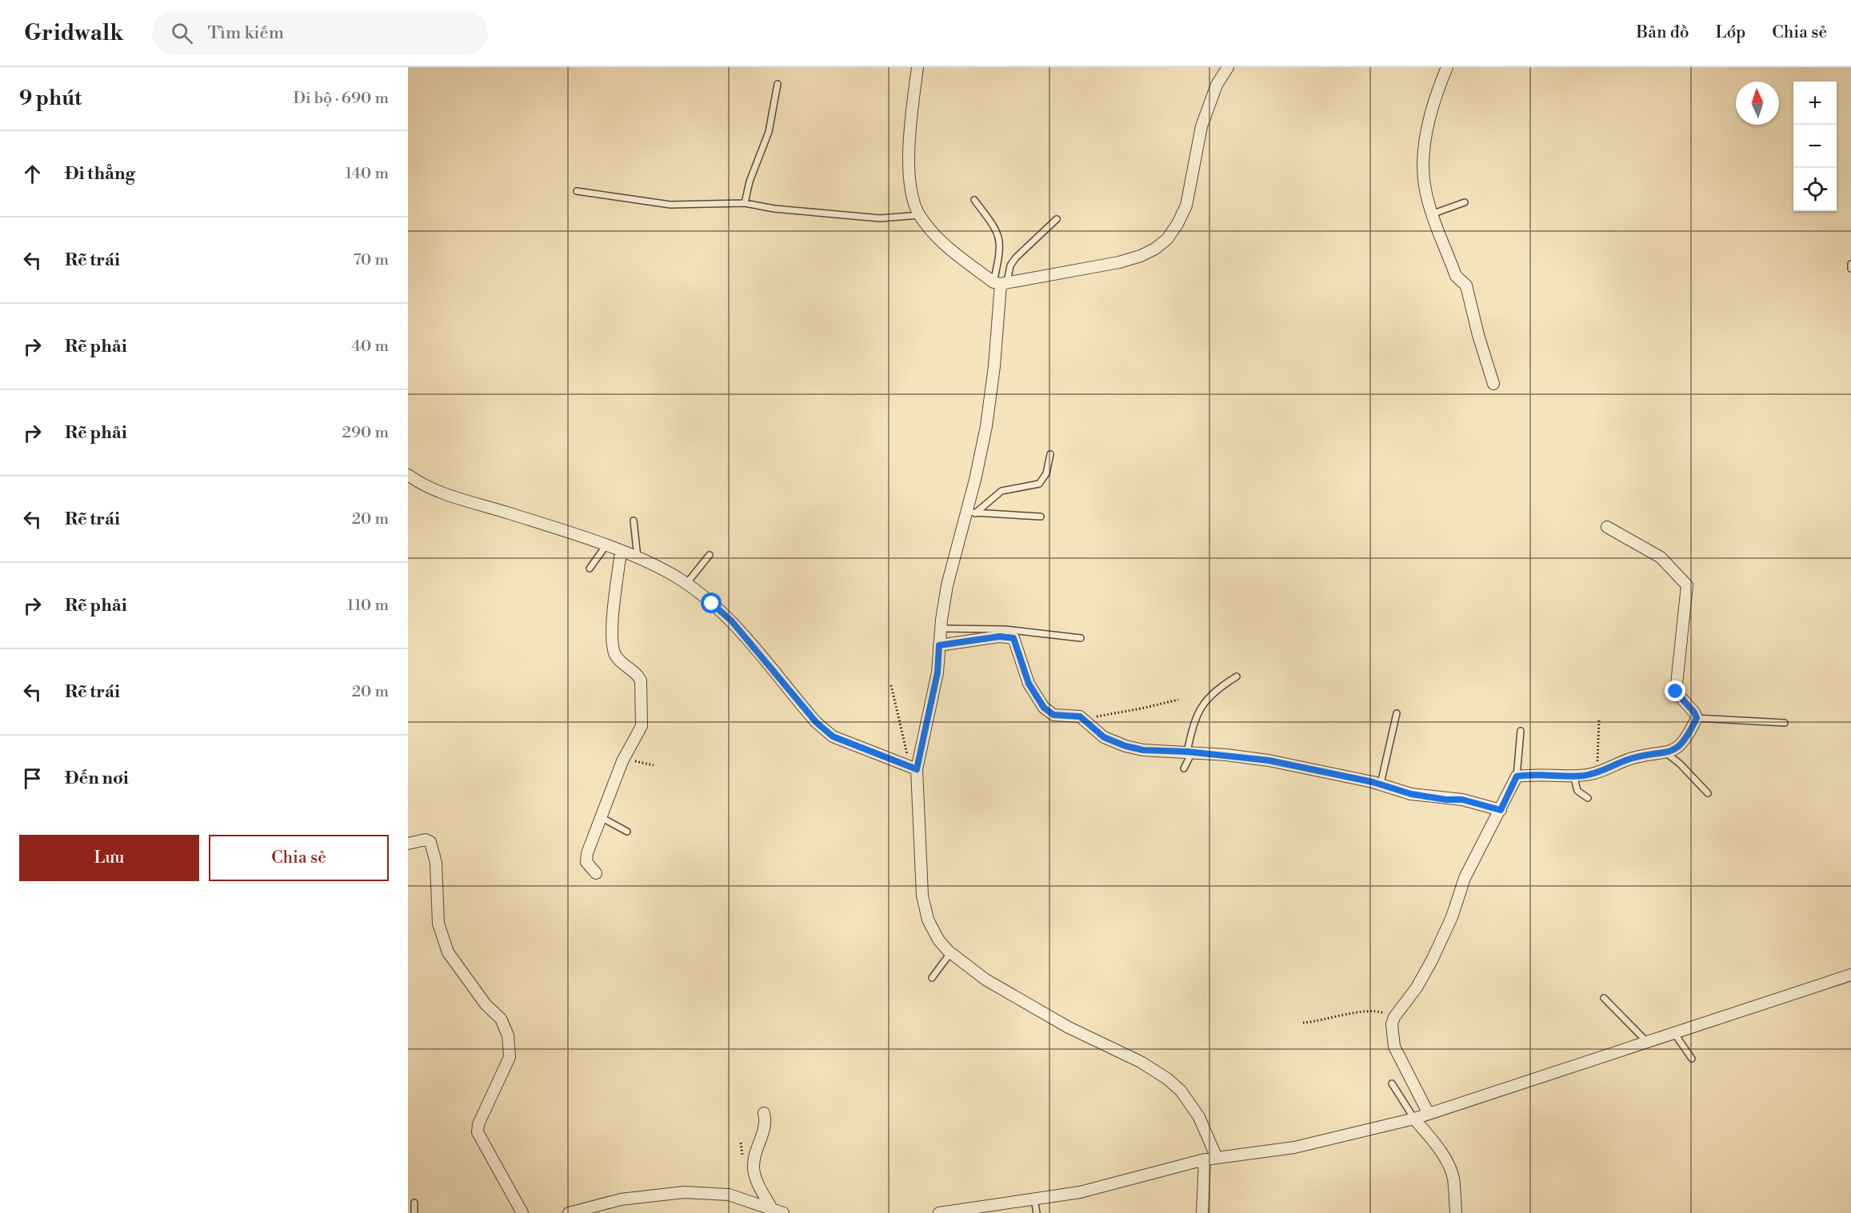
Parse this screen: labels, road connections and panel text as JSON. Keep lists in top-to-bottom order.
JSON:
{
  "north": "top",
  "page": {
    "header": "Gridwalk",
    "search": "Tìm kiếm",
    "nav": ["Bản đồ", "Lớp", "Chia sẻ"],
    "heading": ["9 phút", "Đi bộ · 690 m"],
    "map_buttons": ["+", "−"],
    "list": [
      ["Đi thẳng", "140 m"],
      ["Rẽ trái", "70 m"],
      ["Rẽ phải", "40 m"],
      ["Rẽ phải", "290 m"],
      ["Rẽ trái", "20 m"],
      ["Rẽ phải", "110 m"],
      ["Rẽ trái", "20 m"],
      "Đến nơi"
    ],
    "buttons": ["Lưu", "Chia sẻ"]
  }
}
